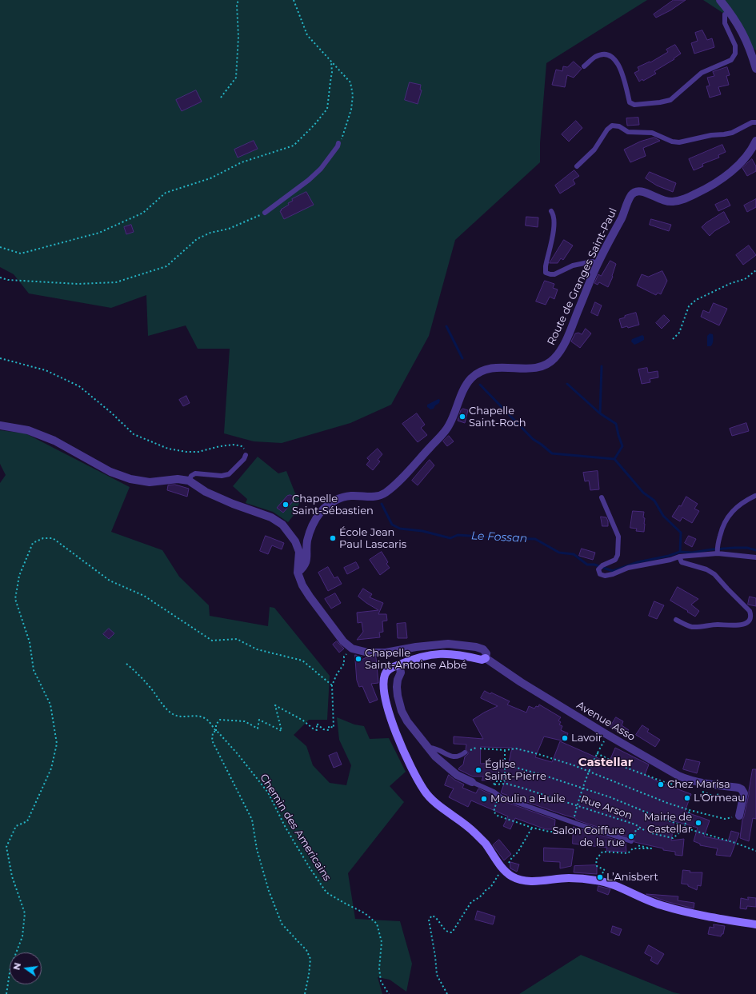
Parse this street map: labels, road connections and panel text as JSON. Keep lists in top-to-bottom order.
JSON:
{
  "streets": {
    "street": ["Route de Granges Saint-Paul", "Avenue Asso"],
    "path": ["Rue Arson", "Chemin des Americains"]
  },
  "districts": ["Castellar"],
  "water": ["Le Fossan"],
  "places": [
    "Chapelle Saint-Roch",
    "Chapelle Saint-Sébastien",
    "École Jean Paul Lascaris",
    "Chapelle Saint-Antoine Abbé",
    "Lavoir",
    "Église Saint-Pierre",
    "Chez Marisa",
    "L'Ormeau",
    "Moulin a Huile",
    "Mairie de Castellar",
    "Salon Coiffure de la rue",
    "L’Anisbert"
  ],
  "north": "left"
}
